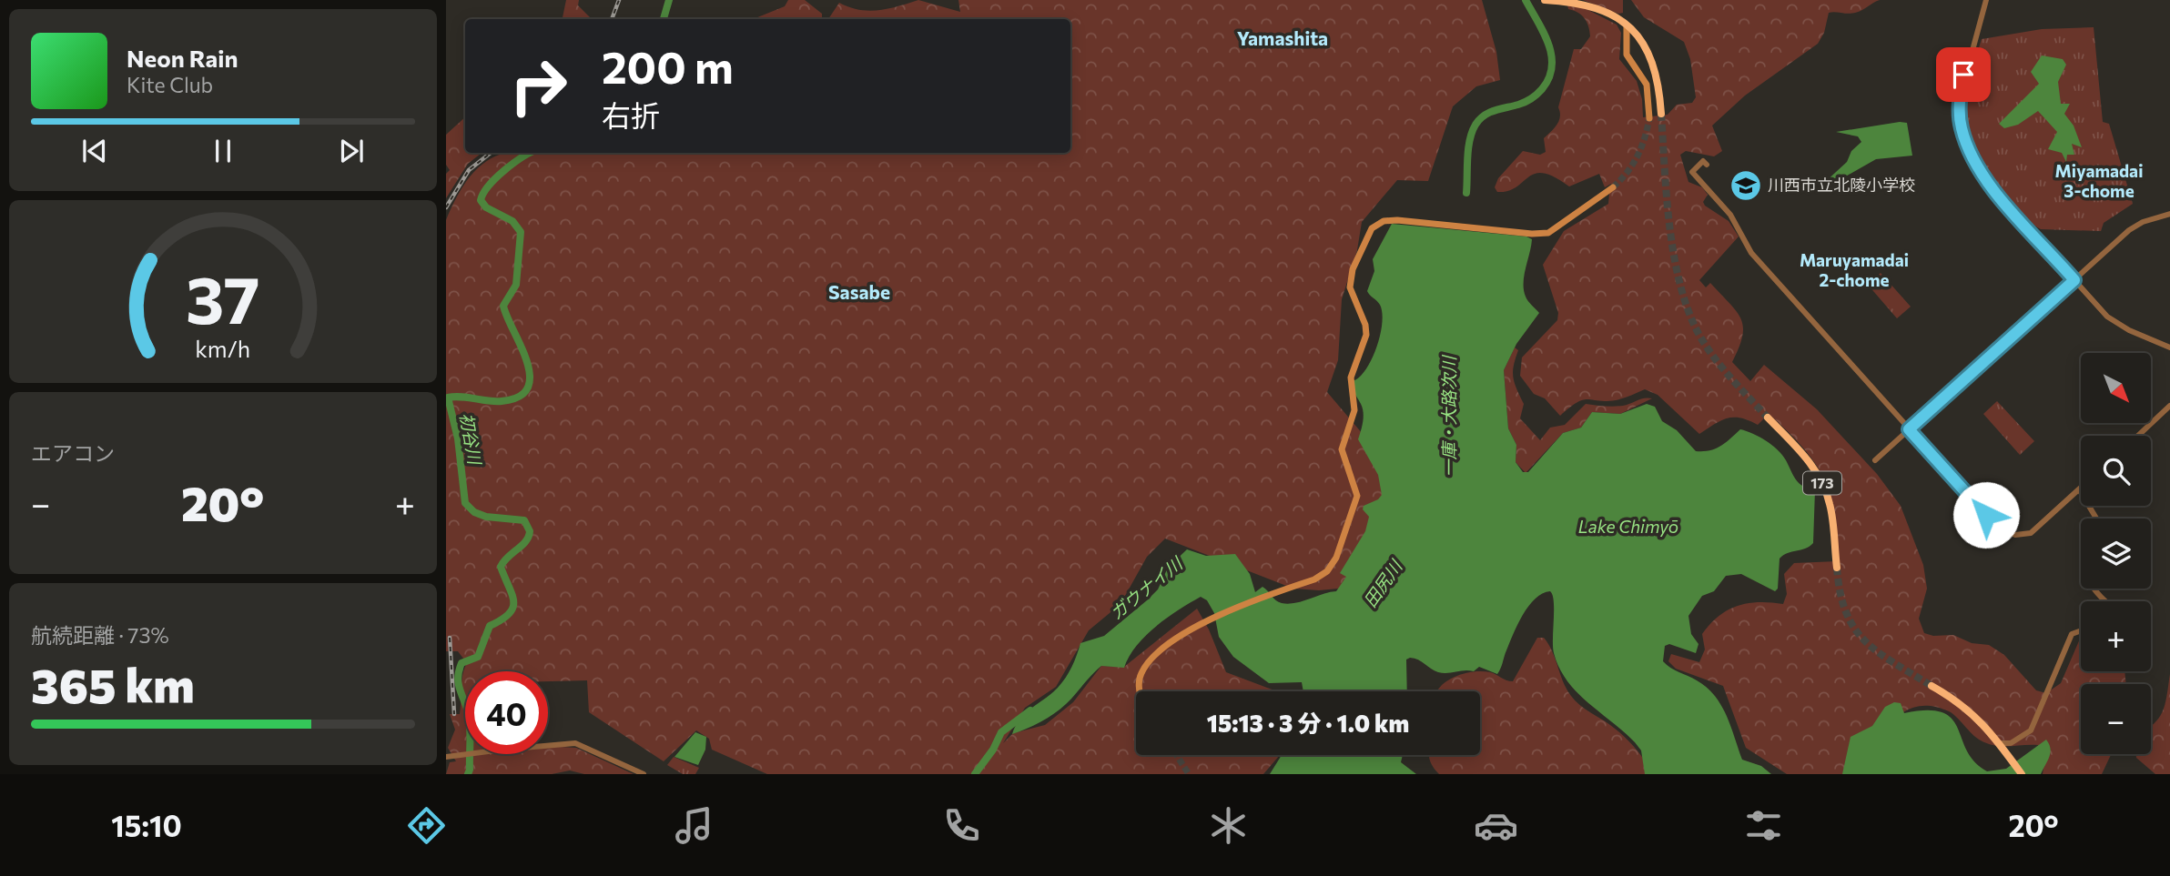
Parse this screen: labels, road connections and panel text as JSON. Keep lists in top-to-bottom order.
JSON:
{
  "streets": {
    "highway": ["173"]
  },
  "districts": [
    "Yamashita",
    "Miyamadai 3-chome",
    "Maruyamadai 2-chome",
    "Sasabe"
  ],
  "water": [
    "一庫・大路次川",
    "初谷川",
    "Lake Chimyō",
    "田尻川",
    "ガウナイ川"
  ],
  "places": {
    "school or university": ["川西市立北陵小学校"]
  },
  "north": "bottom right",
  "page": {
    "turn": ["200 m", "右折"],
    "song": ["Neon Rain", "Kite Club"],
    "map_buttons": ["+", "−"],
    "tile": [
      "エアコン",
      ["航続距離 · 73%", "365 km"]
    ],
    "heat": ["−", "20°", "+"],
    "limit": "40",
    "trip": "15:13 · 3 分 · 1.0 km",
    "tabs": ["15:10", "20°"],
    "gauge": ["37", "km/h"]
  }
}
